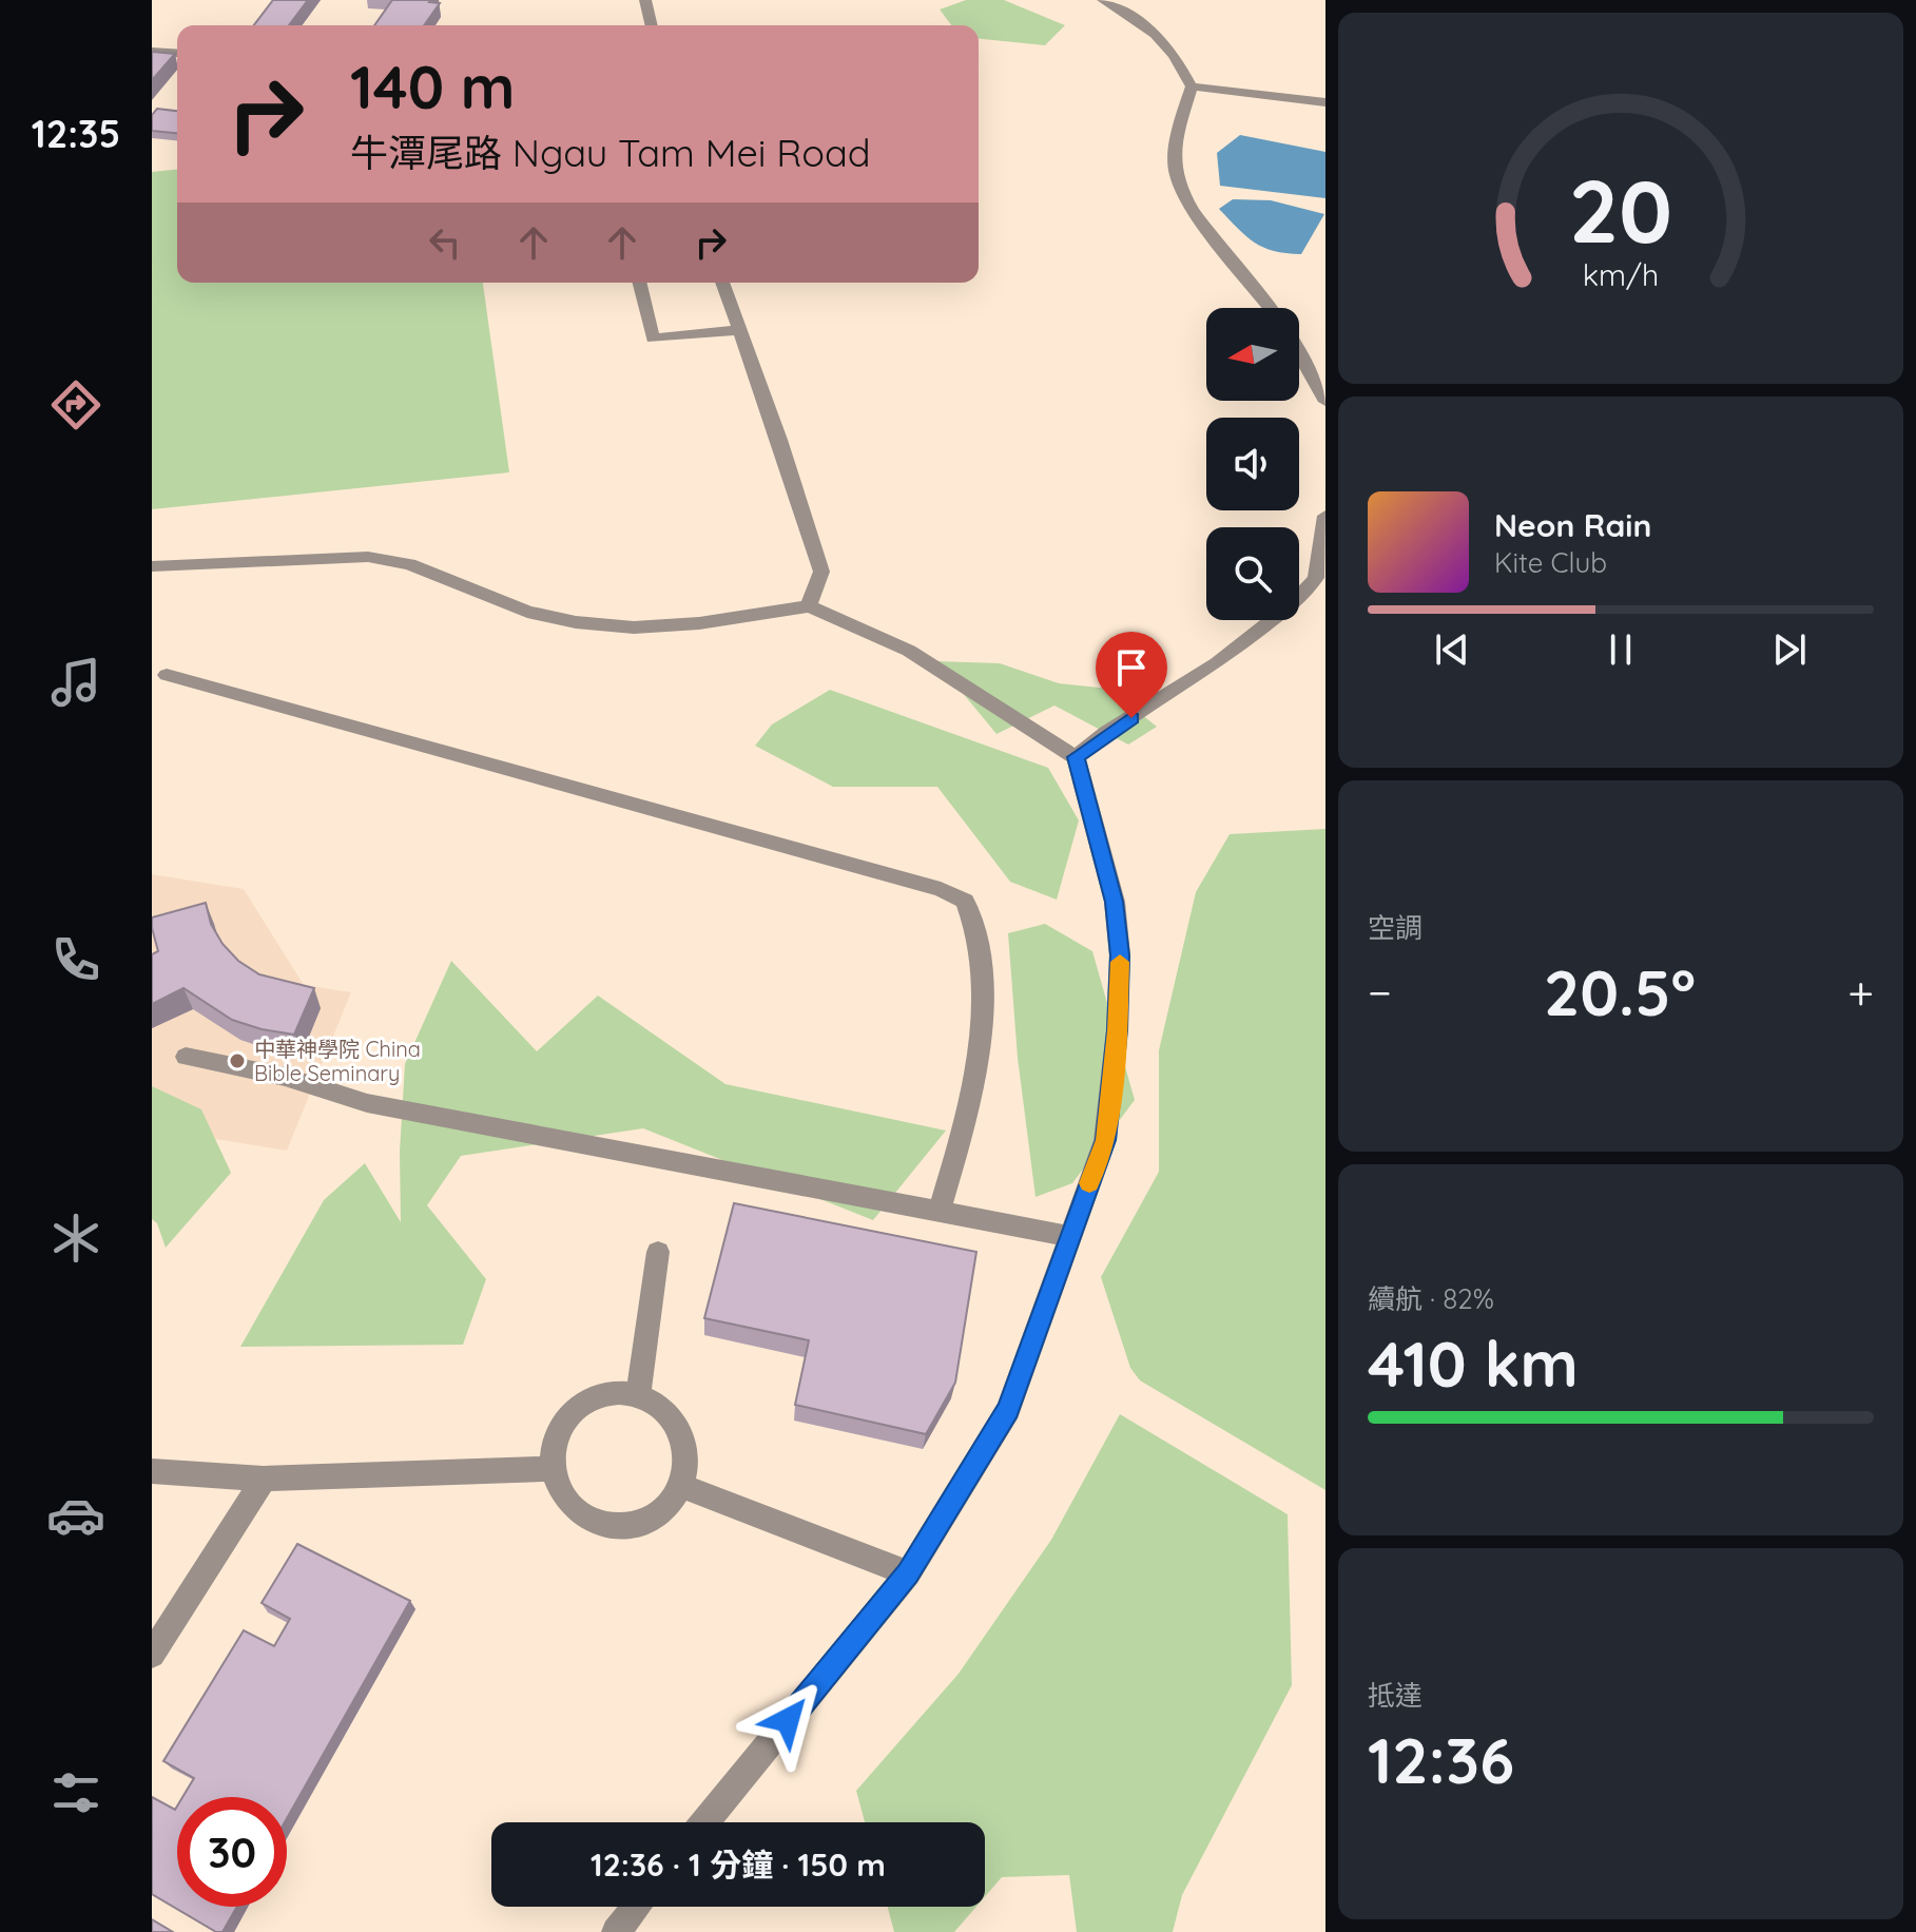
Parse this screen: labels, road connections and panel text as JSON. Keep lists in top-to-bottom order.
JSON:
{
  "places": ["中華神學院 China Bible Seminary"],
  "north": "left",
  "page": {
    "tabs": "12:35",
    "turn": ["140 m", "牛潭尾路 Ngau Tam Mei Road"],
    "song": ["Neon Rain", "Kite Club"],
    "tile": [
      "空調",
      ["續航 · 82%", "410 km"],
      ["抵達", "12:36"]
    ],
    "heat": ["−", "20.5°", "+"],
    "limit": "30",
    "trip": "12:36 · 1 分鐘 · 150 m",
    "gauge": ["20", "km/h"]
  }
}
